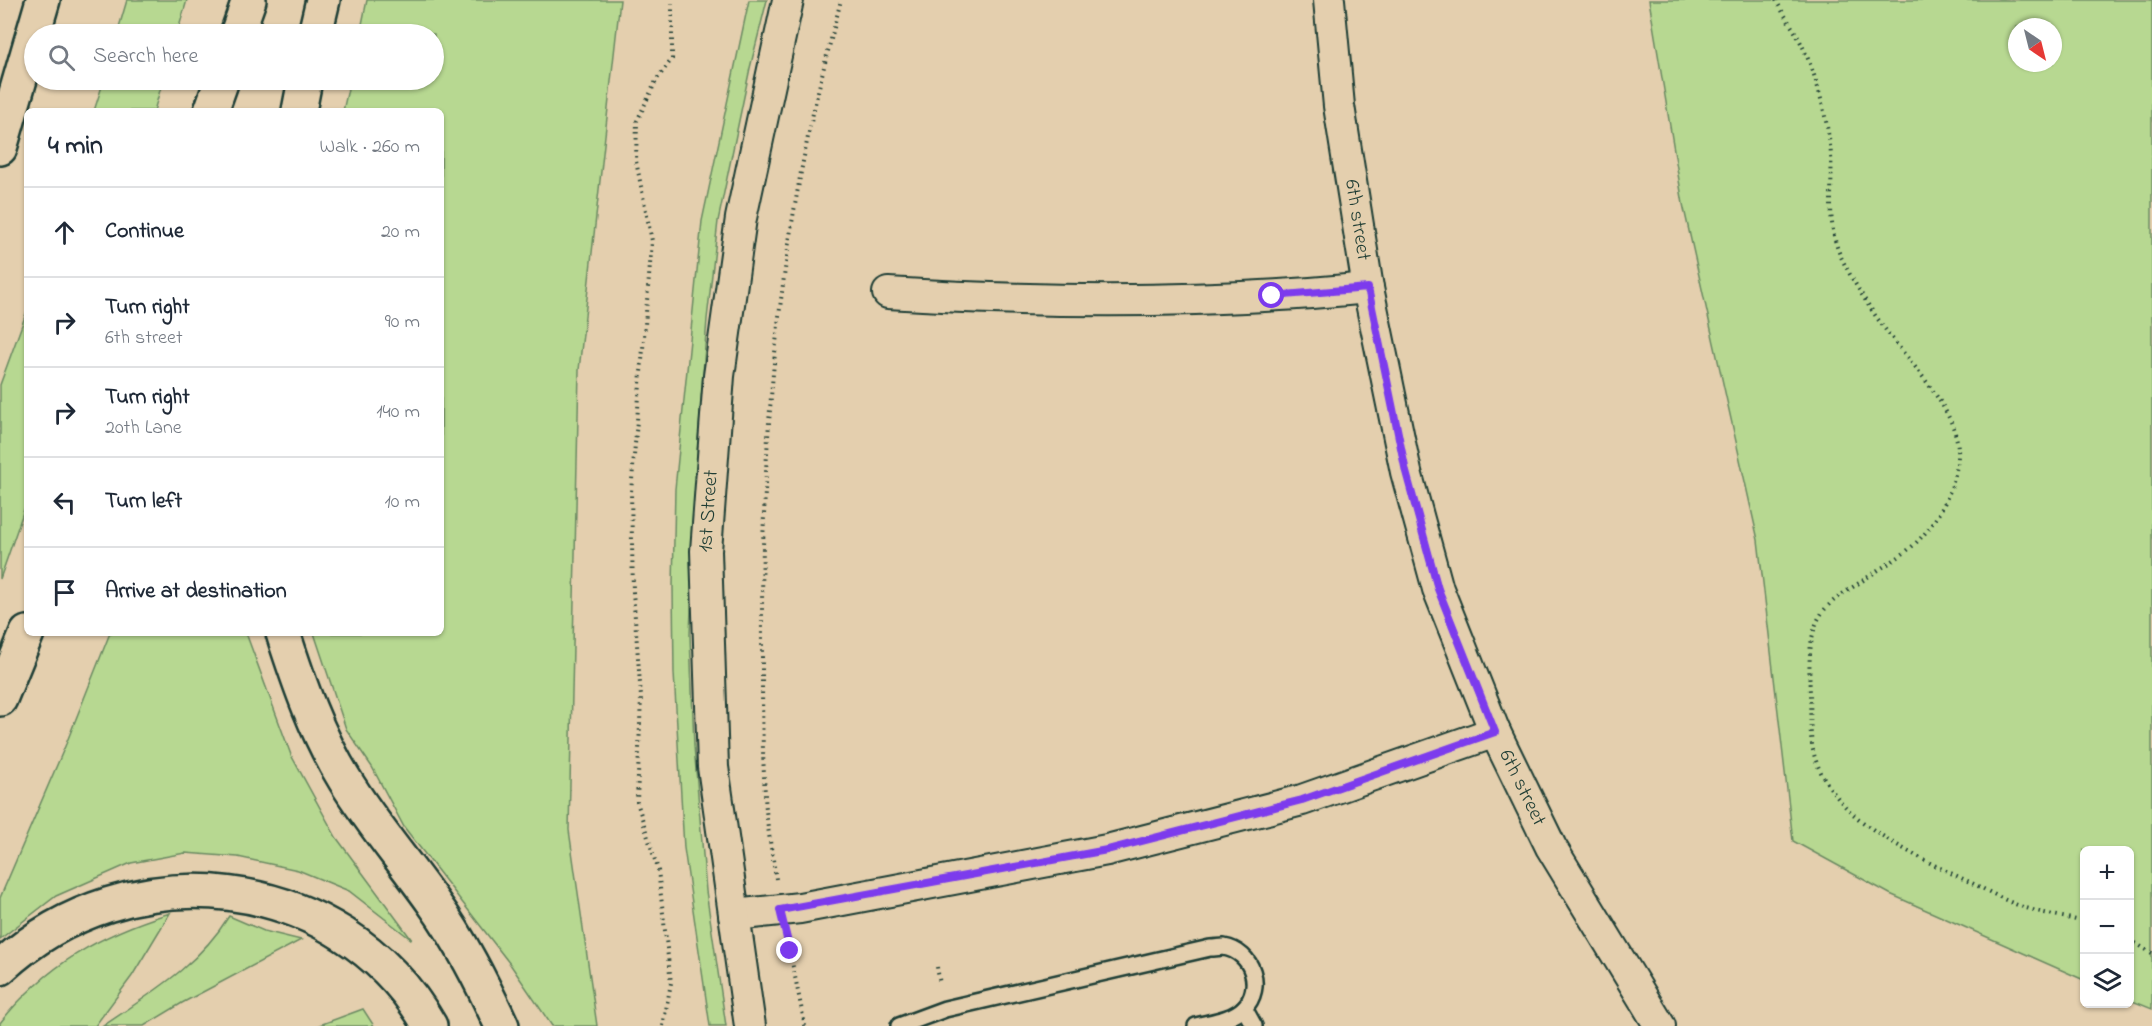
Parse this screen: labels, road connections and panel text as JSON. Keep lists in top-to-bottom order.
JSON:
{
  "streets": {
    "street": ["6th street", "1st Street"]
  },
  "north": "bottom right",
  "page": {
    "search": "Search here",
    "heading": ["4 min", "Walk · 260 m"],
    "list": [
      ["Continue", "20 m"],
      ["Turn right", "6th street", "90 m"],
      ["Turn right", "20th Lane", "140 m"],
      ["Turn left", "10 m"],
      "Arrive at destination"
    ],
    "map_buttons": ["+", "−"]
  }
}
